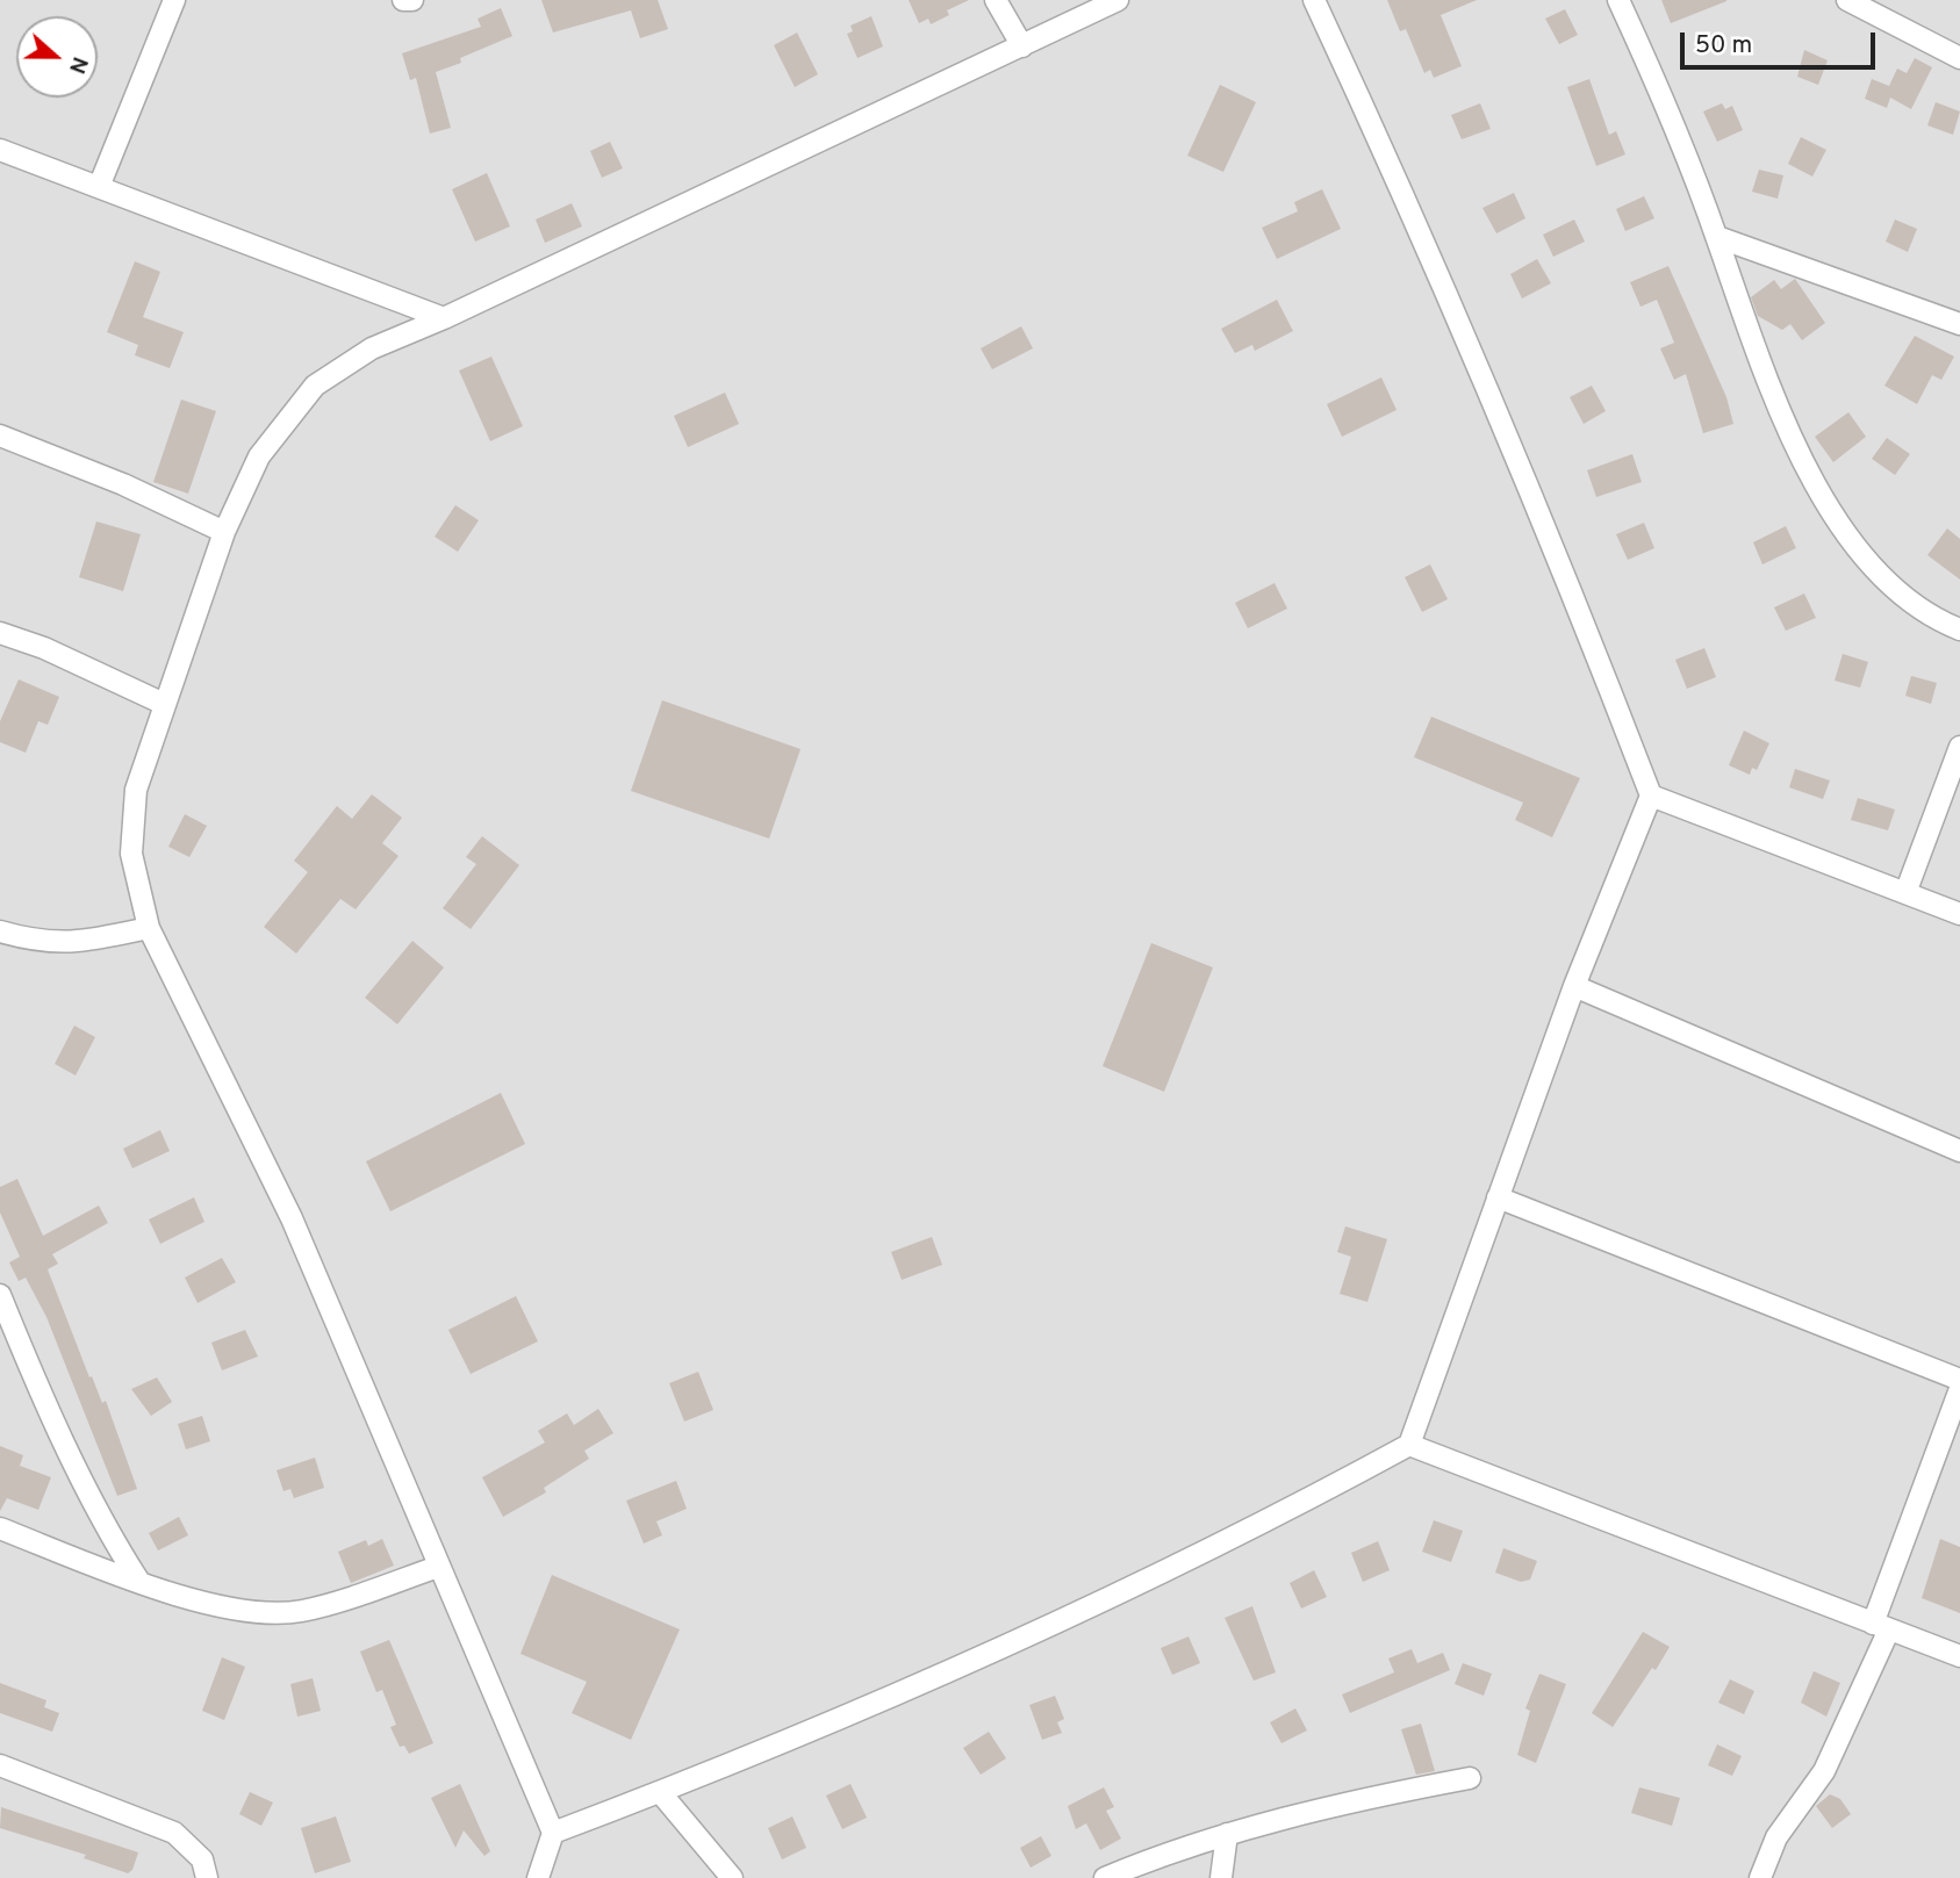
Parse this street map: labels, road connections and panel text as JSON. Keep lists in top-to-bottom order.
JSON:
{
  "scale_bar": "50 m",
  "north": "right"
}
